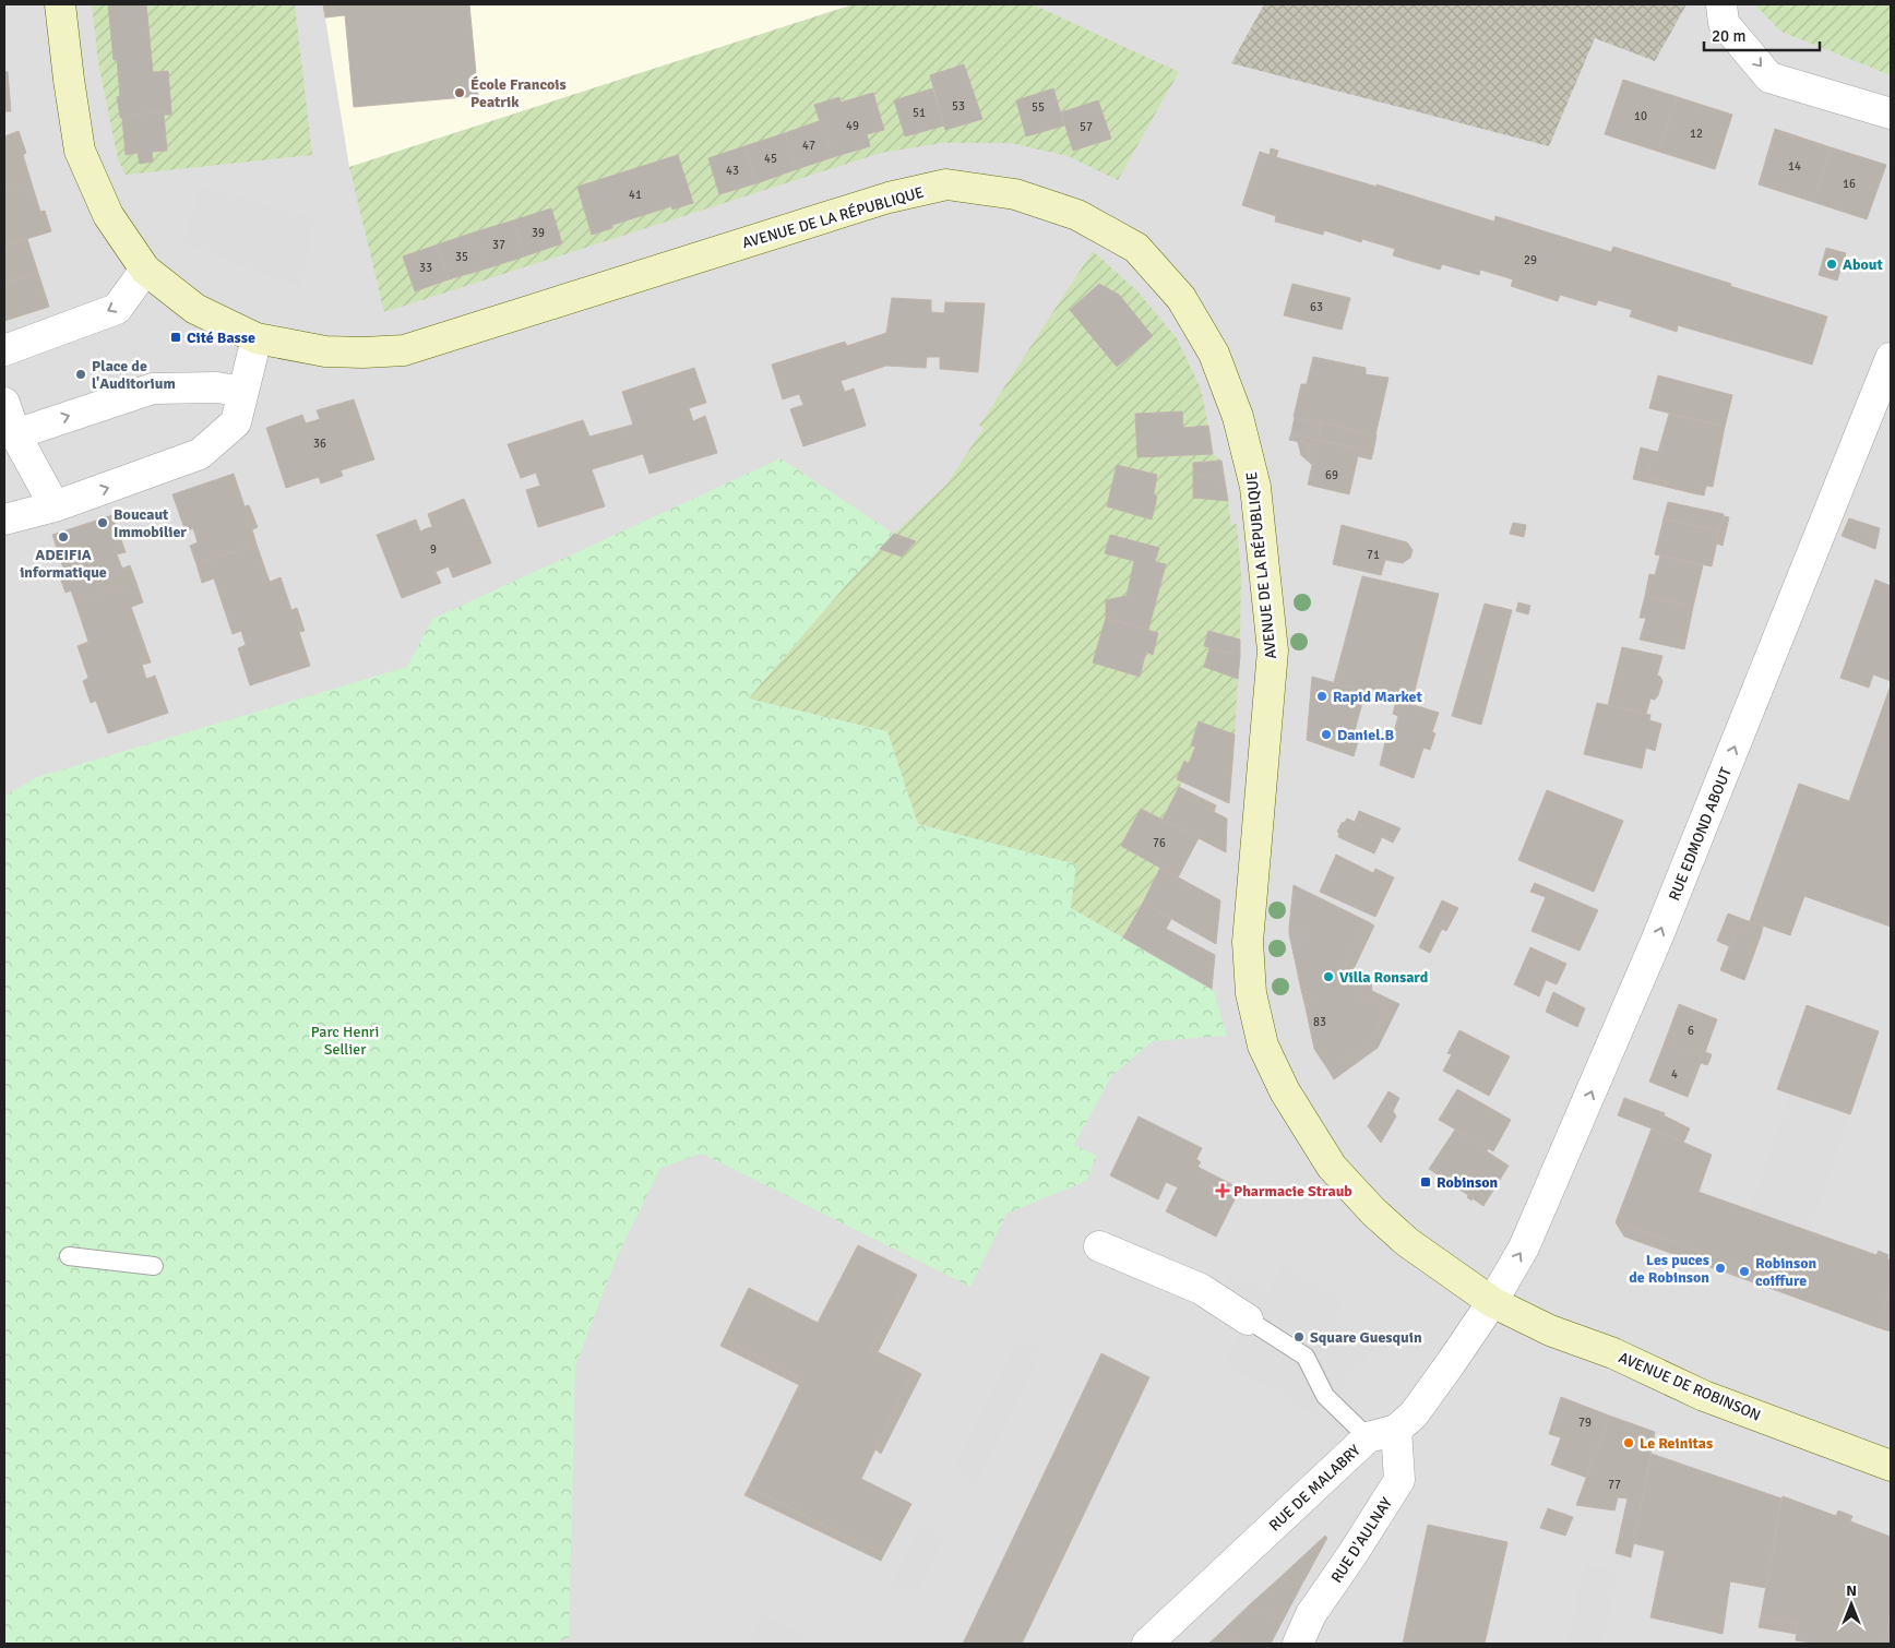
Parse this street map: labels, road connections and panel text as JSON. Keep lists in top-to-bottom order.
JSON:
{
  "streets": {
    "street": [
      "AVENUE DE LA RÉPUBLIQUE",
      "RUE EDMOND ABOUT",
      "AVENUE DE ROBINSON",
      "RUE DE MALABRY",
      "RUE D'AULNAY"
    ]
  },
  "crossings": [
    ["AVENUE DE LA RÉPUBLIQUE", "RUE EDMOND ABOUT"],
    ["AVENUE DE LA RÉPUBLIQUE", "AVENUE DE ROBINSON"],
    ["AVENUE DE LA RÉPUBLIQUE", "RUE DE MALABRY"],
    ["RUE EDMOND ABOUT", "AVENUE DE ROBINSON"],
    ["RUE EDMOND ABOUT", "RUE DE MALABRY"],
    ["AVENUE DE ROBINSON", "RUE DE MALABRY"],
    ["RUE DE MALABRY", "RUE D'AULNAY"]
  ],
  "one_way": ["RUE EDMOND ABOUT"],
  "parks": ["Parc Henri Sellier"],
  "places": {
    "other": [
      "École Francois Peatrik",
      "About",
      "Place de l'Auditorium",
      "Boucaut Immobilier",
      "ADEIFIA informatique",
      "Rapid Market",
      "Daniel.B",
      "Villa Ronsard",
      "Les puces de Robinson",
      "Robinson coiffure",
      "Square Guesquin",
      "Le Reinitas"
    ],
    "transit": ["Cité Basse", "Robinson"],
    "health": ["Pharmacie Straub"]
  },
  "house_numbers": [
    "53",
    "55",
    "51",
    "10",
    "49",
    "57",
    "12",
    "47",
    "45",
    "14",
    "43",
    "16",
    "41",
    "39",
    "37",
    "35",
    "29",
    "33",
    "63",
    "36",
    "69",
    "9",
    "71",
    "76",
    "83",
    "6",
    "4",
    "79",
    "77"
  ],
  "scale_bar": "20 m",
  "north": "top"
}
